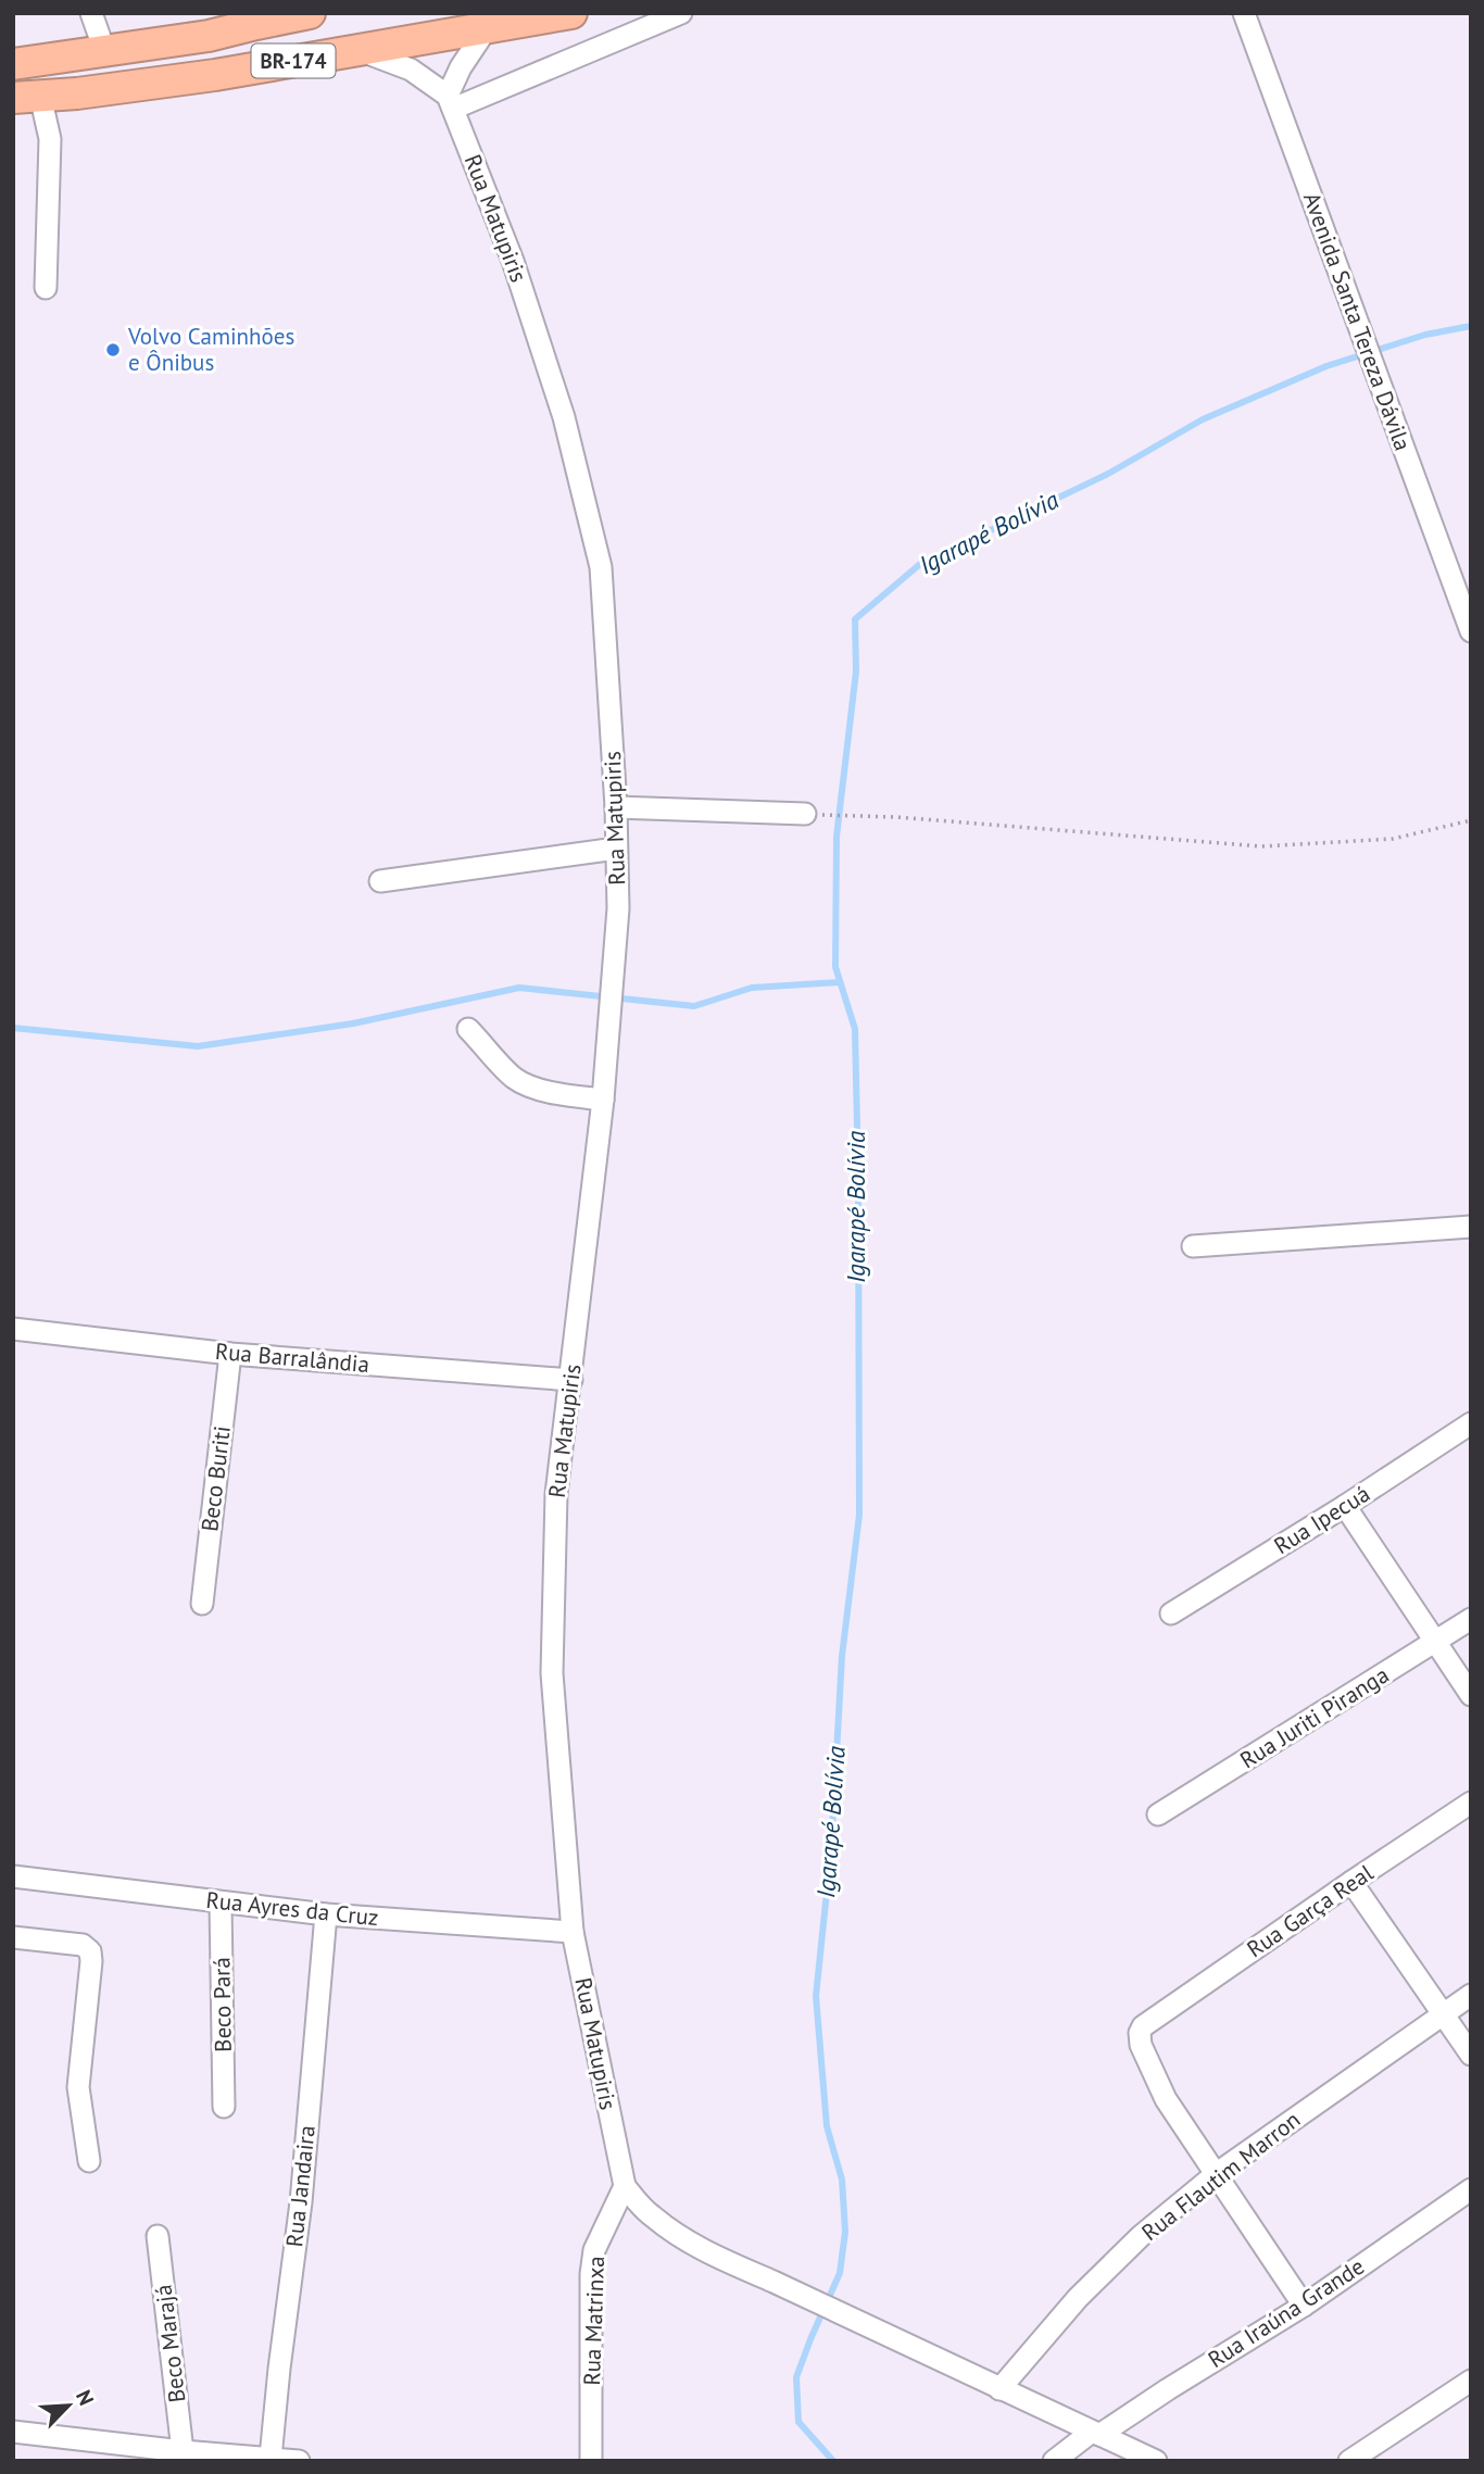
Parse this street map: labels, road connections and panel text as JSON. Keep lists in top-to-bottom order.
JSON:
{
  "streets": {
    "highway": ["BR-174"],
    "street": [
      "Rua Matupiris",
      "Avenida Santa Tereza Dávila",
      "Rua Barralândia",
      "Beco Buriti",
      "Rua Ipecuá",
      "Rua Juriti Piranga",
      "Rua Ayres da Cruz",
      "Rua Garça Real",
      "Beco Pará",
      "Rua Flautim Marron",
      "Rua Jandaira",
      "Rua Iraúna Grande",
      "Rua Matrinxa",
      "Beco Marajá"
    ]
  },
  "crossings": [
    ["Rua Matupiris", "Rua Barralândia"],
    ["Rua Matupiris", "Rua Ayres da Cruz"],
    ["Rua Matupiris", "Rua Matrinxa"],
    ["Rua Barralândia", "Beco Buriti"],
    ["Rua Ayres da Cruz", "Beco Pará"],
    ["Rua Ayres da Cruz", "Rua Jandaira"],
    ["Rua Garça Real", "Rua Flautim Marron"]
  ],
  "water": ["Igarapé Bolívia"],
  "places": ["Volvo Caminhões e Ônibus"],
  "north": "top right"
}
